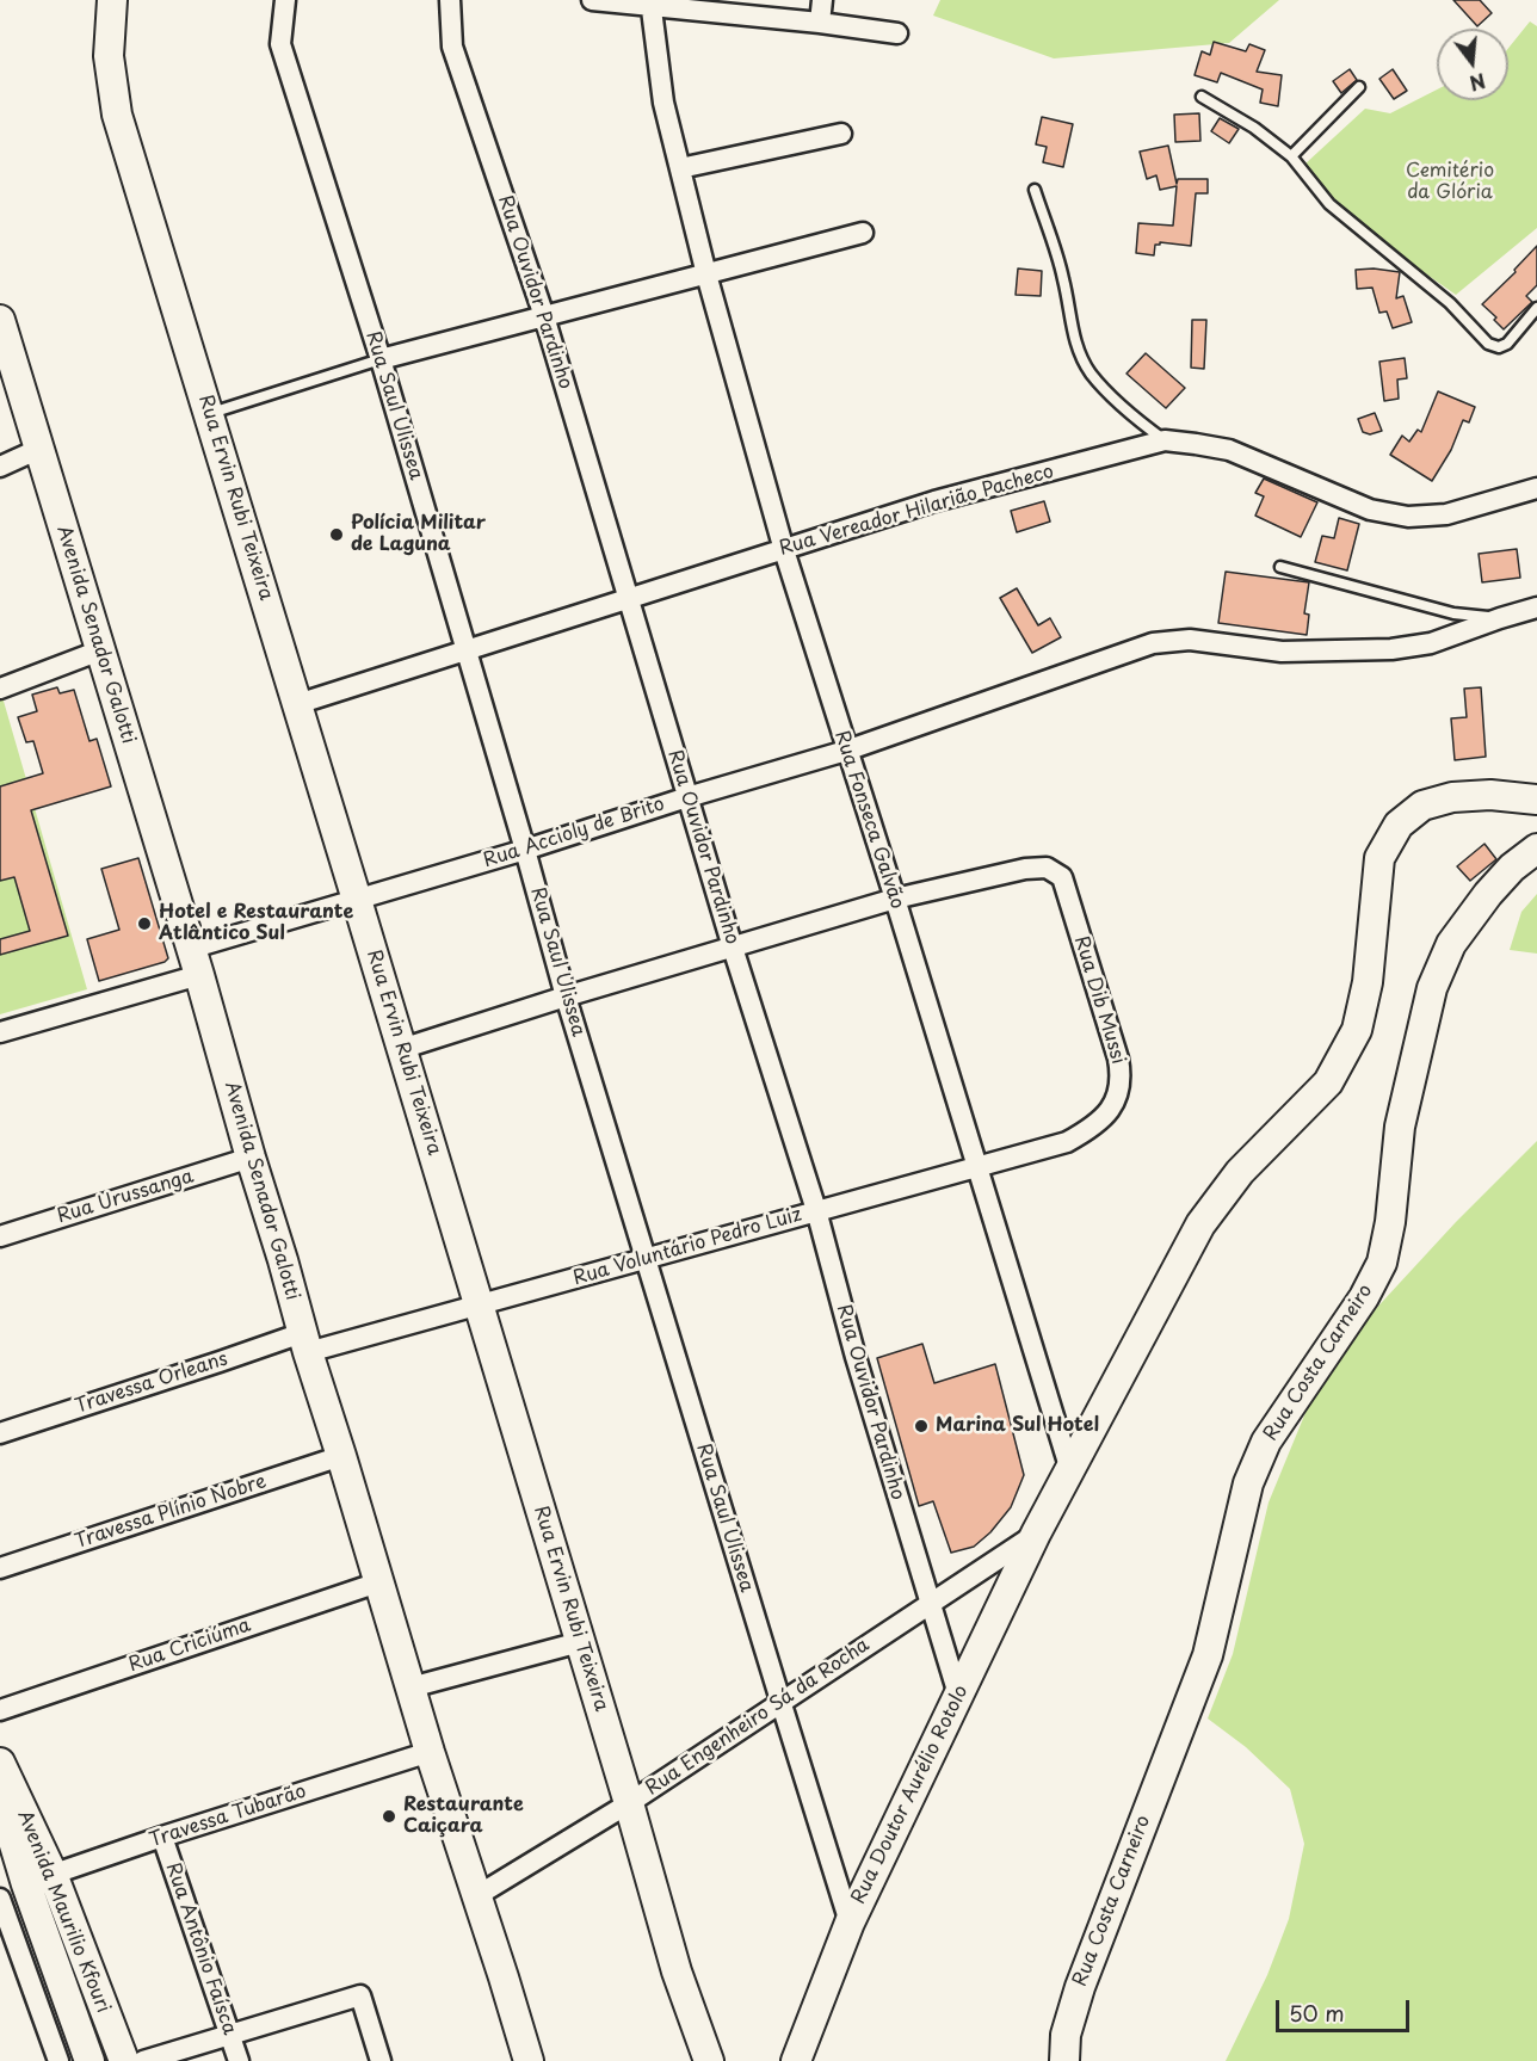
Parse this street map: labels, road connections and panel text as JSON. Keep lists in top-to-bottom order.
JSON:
{
  "streets": {
    "main road": [
      "Rua Ervin Rubi Teixeira",
      "Avenida Senador Galotti",
      "Rua Costa Carneiro",
      "Rua Doutor Aurélio Rotolo",
      "Avenida Maurilio Kfouri"
    ],
    "street": [
      "Rua Ouvidor Pardinho",
      "Rua Saul Ulissea",
      "Rua Vereador Hilarião Pacheco",
      "Rua Fonseca Galvão",
      "Rua Accioly de Brito",
      "Rua Dib Mussi",
      "Rua Urussanga",
      "Rua Voluntário Pedro Luiz",
      "Travessa Orleans",
      "Travessa Plínio Nobre",
      "Rua Criciúma",
      "Rua Engenheiro Sá da Rocha",
      "Travessa Tubarão",
      "Rua Antônio Faísca"
    ]
  },
  "crossings": [
    ["Rua Ouvidor Pardinho", "Rua Vereador Hilarião Pacheco"],
    ["Rua Ouvidor Pardinho", "Rua Accioly de Brito"],
    ["Rua Ouvidor Pardinho", "Rua Voluntário Pedro Luiz"],
    ["Rua Ouvidor Pardinho", "Rua Engenheiro Sá da Rocha"],
    ["Rua Ouvidor Pardinho", "Rua Doutor Aurélio Rotolo"],
    ["Rua Saul Ulissea", "Rua Vereador Hilarião Pacheco"],
    ["Rua Saul Ulissea", "Rua Accioly de Brito"],
    ["Rua Saul Ulissea", "Rua Voluntário Pedro Luiz"],
    ["Rua Saul Ulissea", "Rua Engenheiro Sá da Rocha"],
    ["Rua Saul Ulissea", "Rua Doutor Aurélio Rotolo"],
    ["Rua Ervin Rubi Teixeira", "Rua Vereador Hilarião Pacheco"],
    ["Rua Ervin Rubi Teixeira", "Rua Accioly de Brito"],
    ["Rua Ervin Rubi Teixeira", "Rua Voluntário Pedro Luiz"],
    ["Rua Ervin Rubi Teixeira", "Rua Engenheiro Sá da Rocha"],
    ["Rua Vereador Hilarião Pacheco", "Rua Fonseca Galvão"],
    ["Avenida Senador Galotti", "Rua Accioly de Brito"],
    ["Avenida Senador Galotti", "Rua Urussanga"],
    ["Avenida Senador Galotti", "Rua Voluntário Pedro Luiz"],
    ["Avenida Senador Galotti", "Travessa Orleans"],
    ["Avenida Senador Galotti", "Travessa Plínio Nobre"],
    ["Avenida Senador Galotti", "Rua Criciúma"],
    ["Avenida Senador Galotti", "Rua Engenheiro Sá da Rocha"],
    ["Avenida Senador Galotti", "Travessa Tubarão"],
    ["Rua Fonseca Galvão", "Rua Accioly de Brito"],
    ["Rua Fonseca Galvão", "Rua Dib Mussi"],
    ["Rua Fonseca Galvão", "Rua Voluntário Pedro Luiz"],
    ["Rua Fonseca Galvão", "Rua Doutor Aurélio Rotolo"],
    ["Rua Dib Mussi", "Rua Voluntário Pedro Luiz"],
    ["Rua Voluntário Pedro Luiz", "Travessa Orleans"],
    ["Rua Engenheiro Sá da Rocha", "Rua Doutor Aurélio Rotolo"],
    ["Travessa Tubarão", "Avenida Maurilio Kfouri"],
    ["Travessa Tubarão", "Rua Antônio Faísca"]
  ],
  "parks": ["Cemitério da Glória"],
  "places": [
    "Polícia Militar de Laguna",
    "Hotel e Restaurante Atlântico Sul",
    "Marina Sul Hotel",
    "Restaurante Caiçara"
  ],
  "scale_bar": "50 m",
  "north": "bottom"
}
